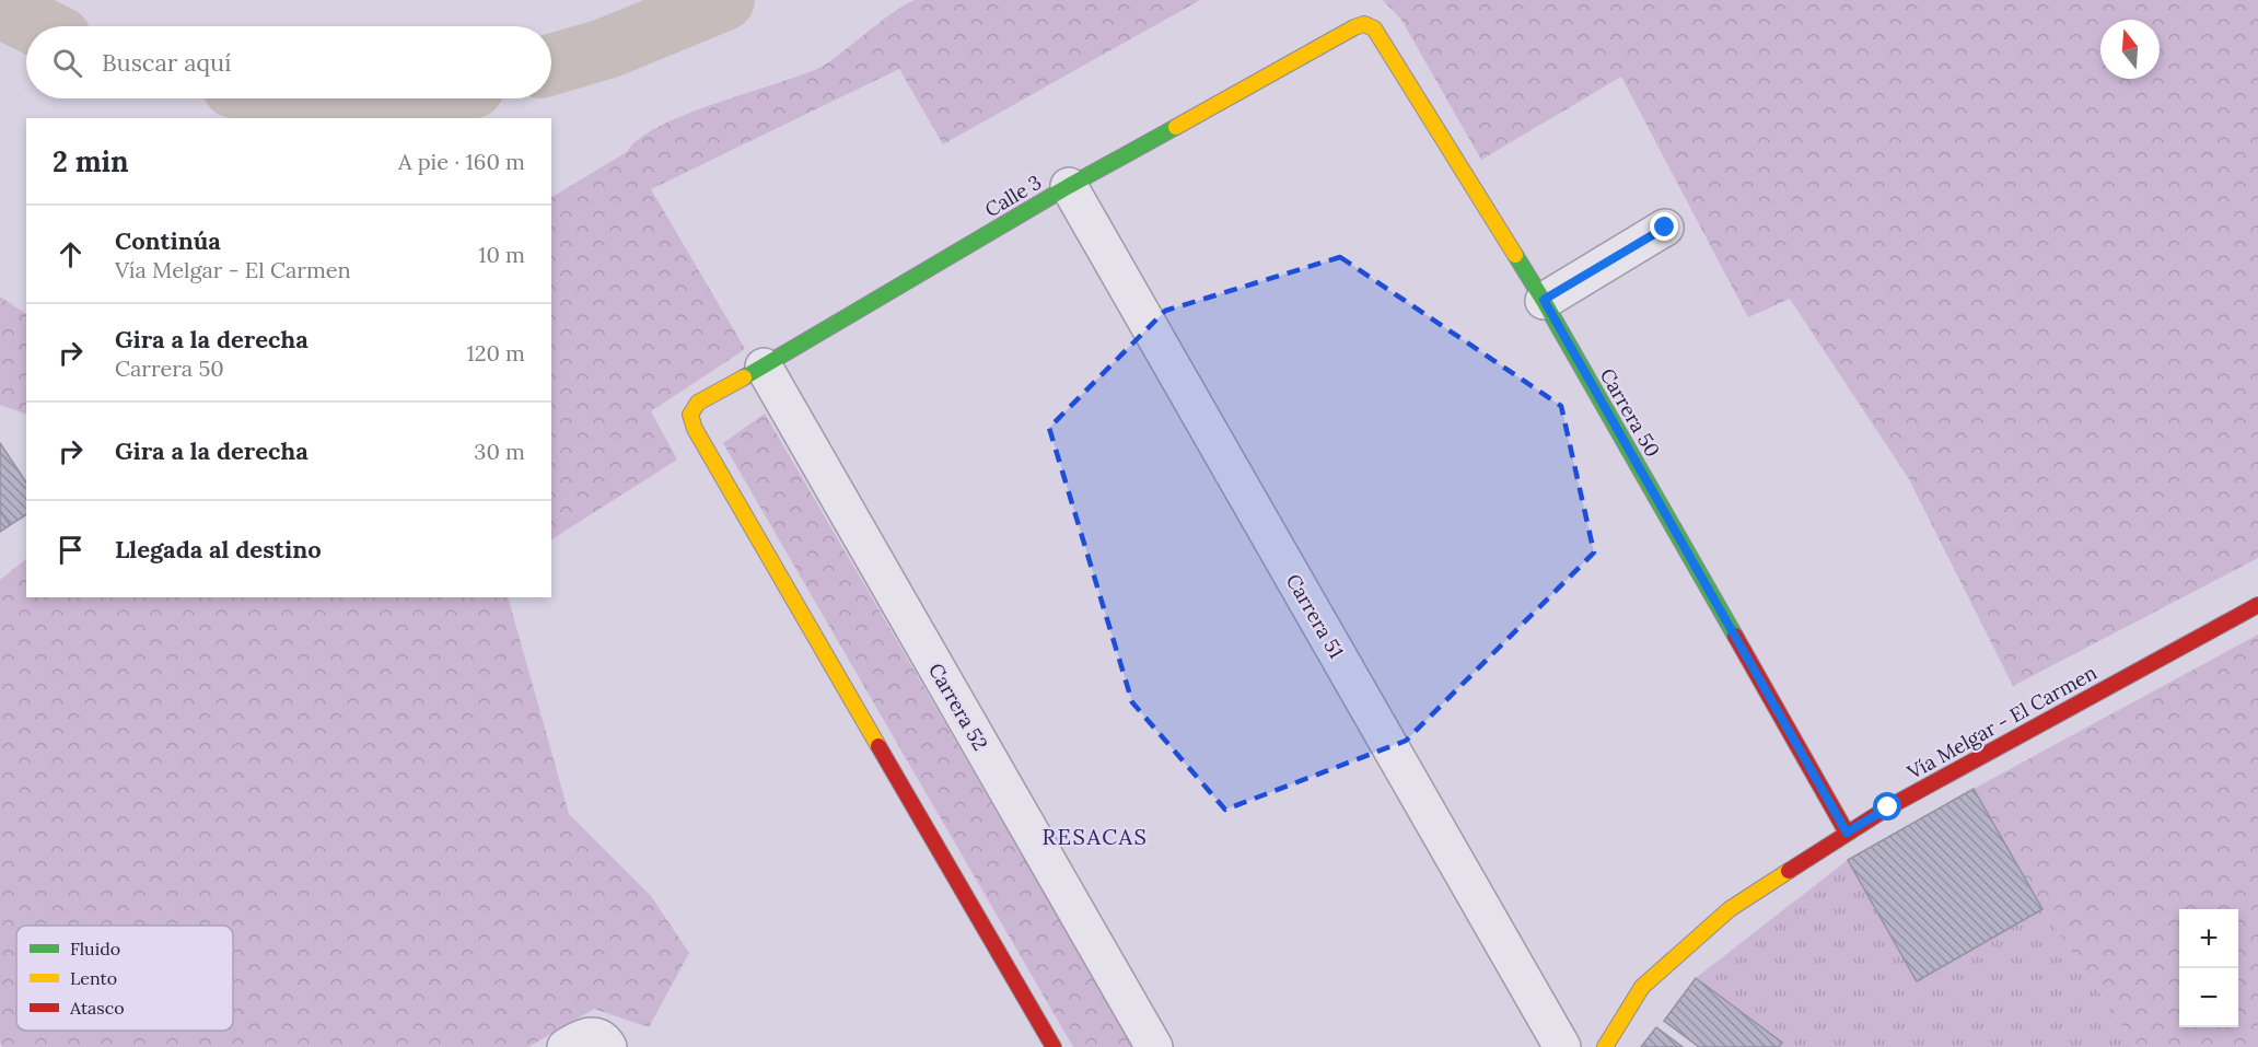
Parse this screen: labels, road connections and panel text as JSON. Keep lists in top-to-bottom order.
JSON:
{
  "streets": {
    "street": [
      "Calle 3",
      "Carrera 50",
      "Carrera 51",
      "Carrera 52",
      "Vía Melgar - El Carmen"
    ]
  },
  "crossings": [
    ["Calle 3", "Carrera 50"],
    ["Calle 3", "Carrera 51"],
    ["Calle 3", "Carrera 52"],
    ["Carrera 50", "Vía Melgar - El Carmen"]
  ],
  "districts": ["RESACAS"],
  "legend": ["Fluido", "Lento", "Atasco"],
  "north": "top",
  "page": {
    "search": "Buscar aquí",
    "heading": ["2 min", "A pie · 160 m"],
    "list": [
      ["Continúa", "Vía Melgar - El Carmen", "10 m"],
      ["Gira a la derecha", "Carrera 50", "120 m"],
      ["Gira a la derecha", "30 m"],
      "Llegada al destino"
    ],
    "map_buttons": ["+", "−"]
  }
}
